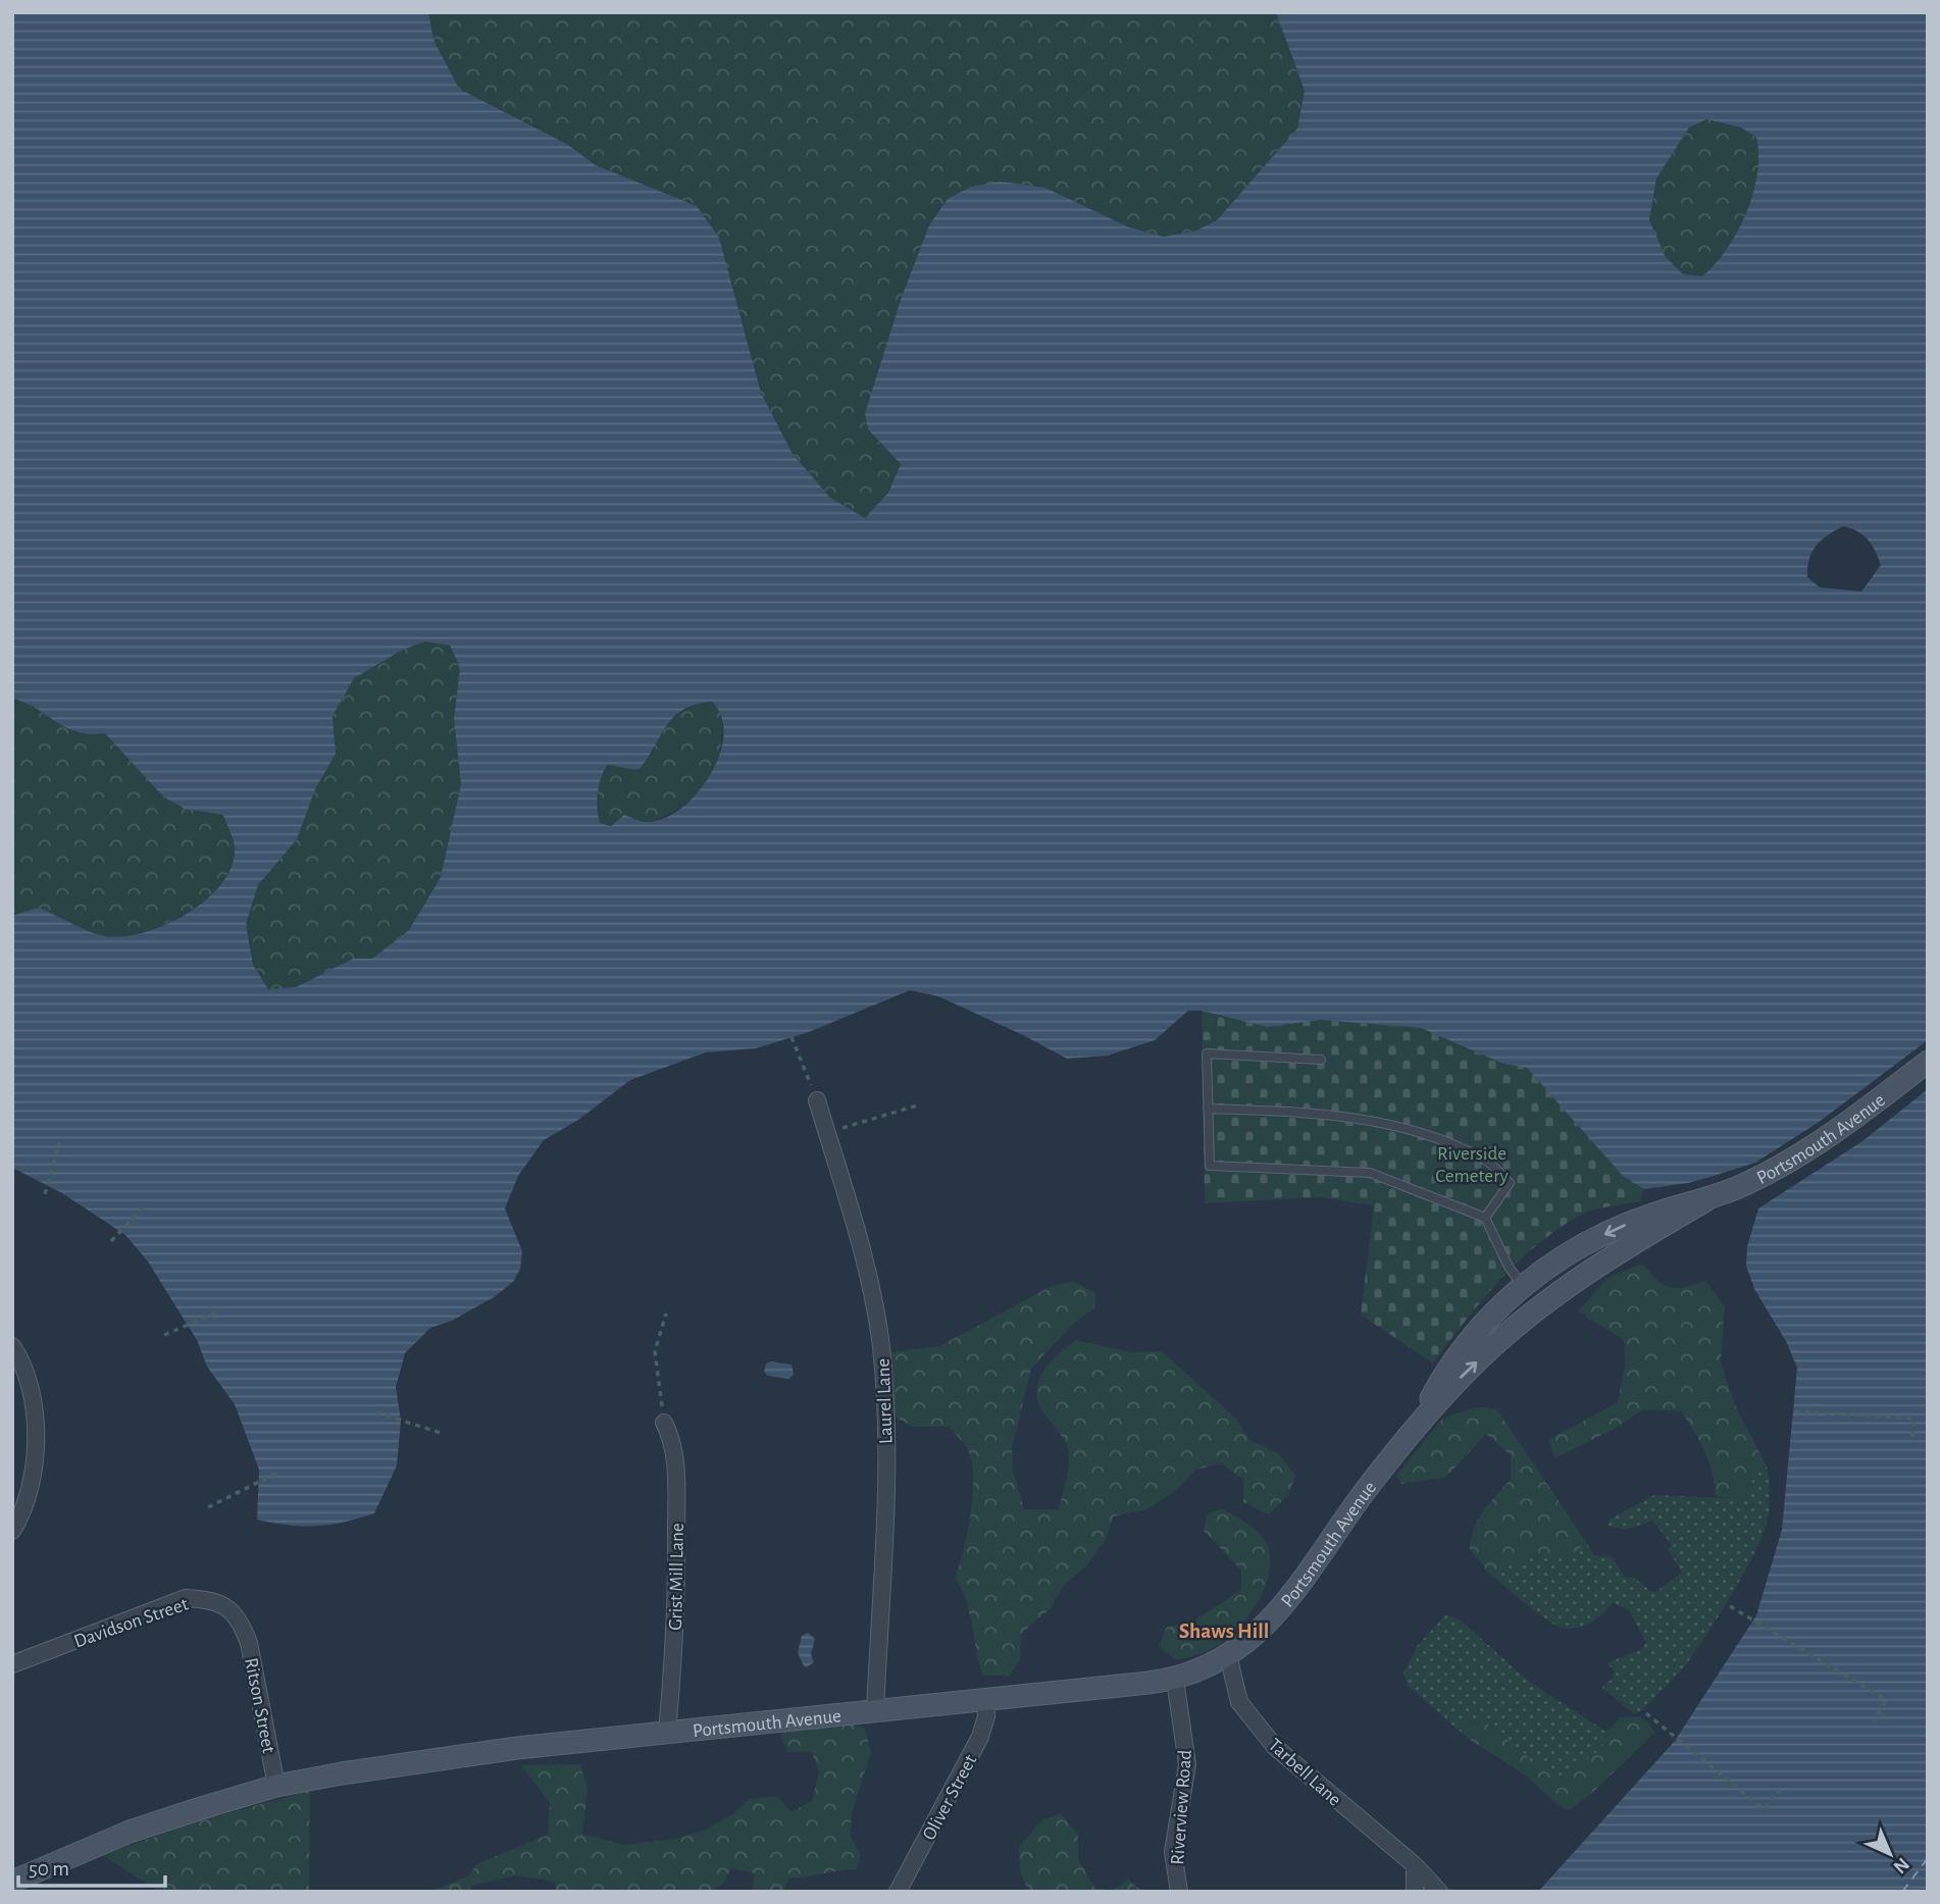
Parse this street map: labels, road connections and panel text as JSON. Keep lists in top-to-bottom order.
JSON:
{
  "streets": {
    "main road": ["Portsmouth Avenue"],
    "street": [
      "Laurel Lane",
      "Grist Mill Lane",
      "Davidson Street",
      "Ritson Street",
      "Tarbell Lane",
      "Oliver Street",
      "Riverview Road"
    ]
  },
  "crossings": [
    ["Portsmouth Avenue", "Laurel Lane"],
    ["Portsmouth Avenue", "Grist Mill Lane"],
    ["Portsmouth Avenue", "Ritson Street"],
    ["Portsmouth Avenue", "Tarbell Lane"],
    ["Portsmouth Avenue", "Oliver Street"],
    ["Portsmouth Avenue", "Riverview Road"],
    ["Davidson Street", "Ritson Street"]
  ],
  "districts": ["Shaws Hill"],
  "parks": ["Riverside Cemetery"],
  "scale_bar": "50 m",
  "north": "bottom right"
}
